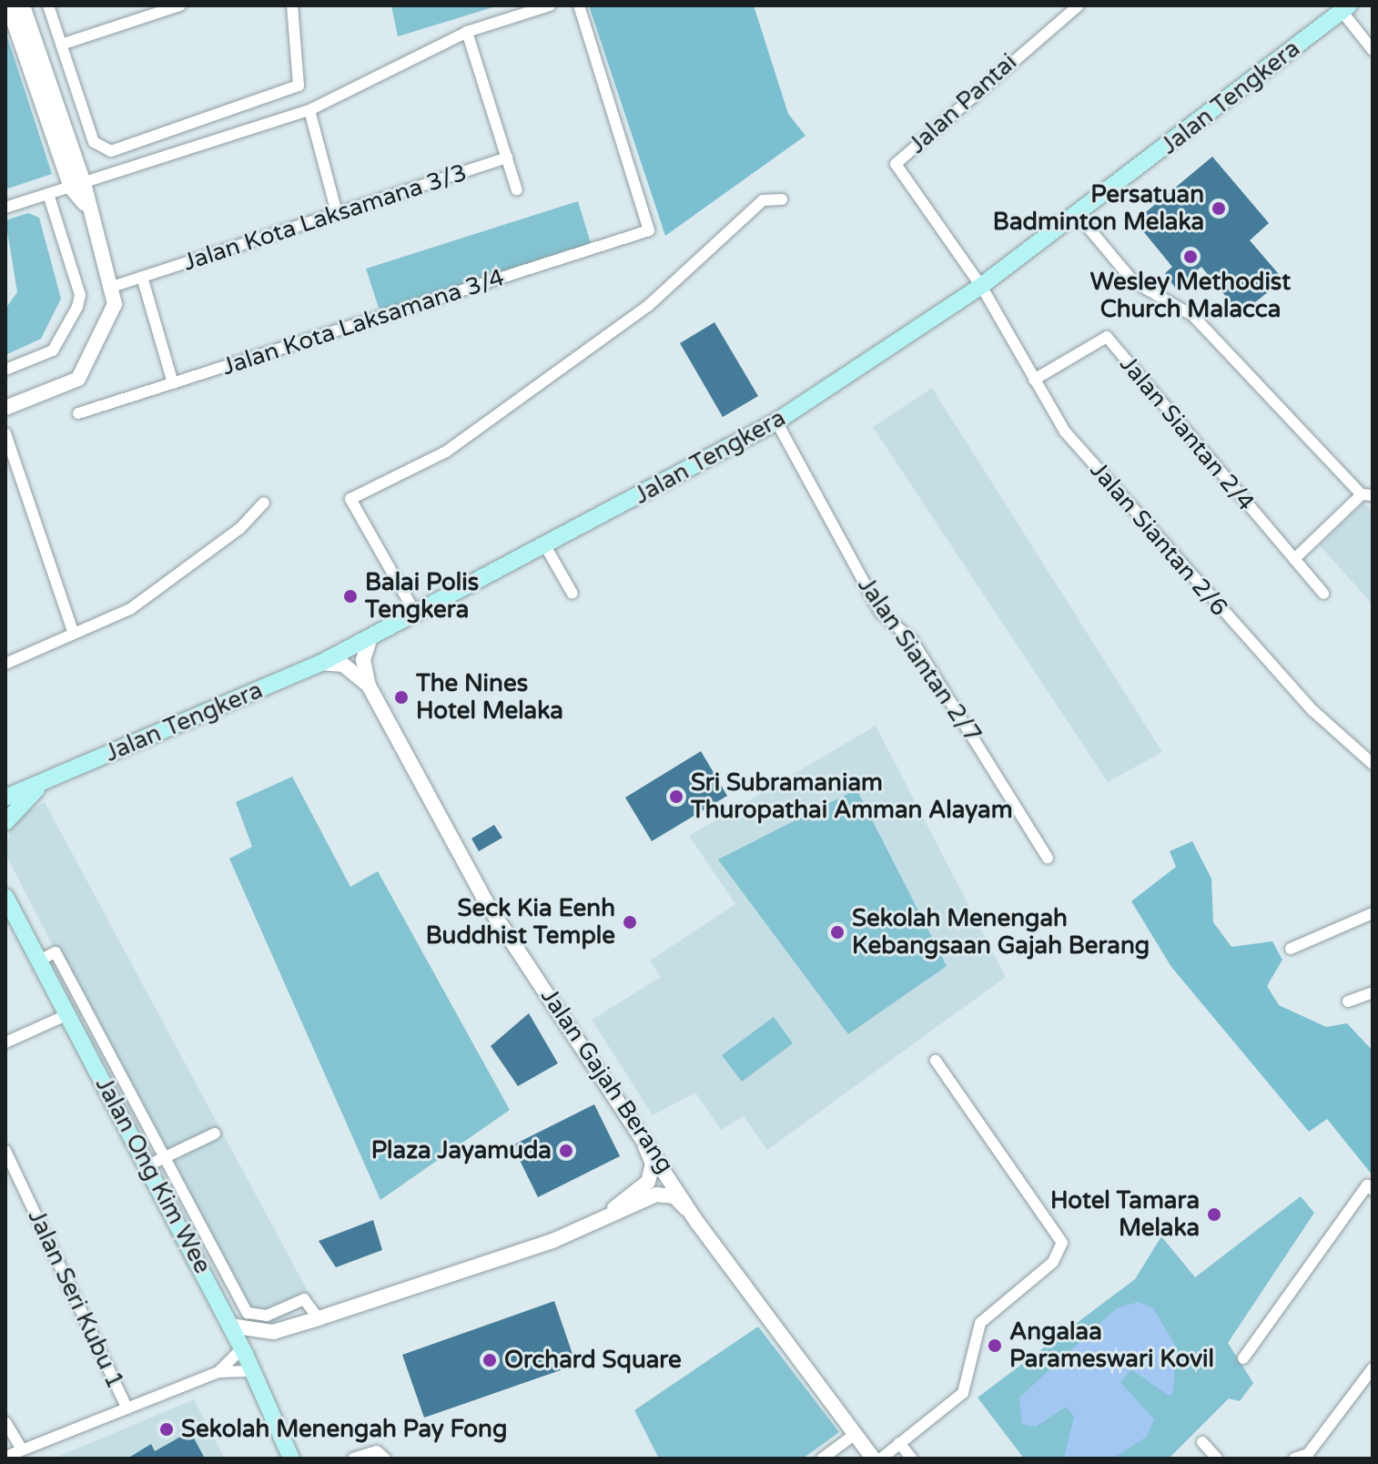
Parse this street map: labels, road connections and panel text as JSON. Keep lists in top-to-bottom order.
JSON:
{
  "streets": {
    "main road": ["Jalan Tengkera", "Jalan Ong Kim Wee"],
    "street": [
      "Jalan Pantai",
      "Jalan Kota Laksamana 3/3",
      "Jalan Kota Laksamana 3/4",
      "Jalan Siantan 2/4",
      "Jalan Siantan 2/6",
      "Jalan Siantan 2/7",
      "Jalan Gajah Berang",
      "Jalan Seri Kubu 1"
    ]
  },
  "crossings": [
    ["Jalan Tengkera", "Jalan Pantai"],
    ["Jalan Tengkera", "Jalan Siantan 2/6"],
    ["Jalan Tengkera", "Jalan Siantan 2/7"],
    ["Jalan Tengkera", "Jalan Gajah Berang"],
    ["Jalan Pantai", "Jalan Siantan 2/6"],
    ["Jalan Siantan 2/4", "Jalan Siantan 2/6"]
  ],
  "places": [
    "Persatuan Badminton Melaka",
    "Wesley Methodist Church Malacca",
    "Balai Polis Tengkera",
    "The Nines Hotel Melaka",
    "Sri Subramaniam Thuropathai Amman Alayam",
    "Seck Kia Eenh Buddhist Temple",
    "Sekolah Menengah Kebangsaan Gajah Berang",
    "Plaza Jayamuda",
    "Hotel Tamara Melaka",
    "Angalaa Parameswari Kovil",
    "Orchard Square",
    "Sekolah Menengah Pay Fong"
  ]
}
